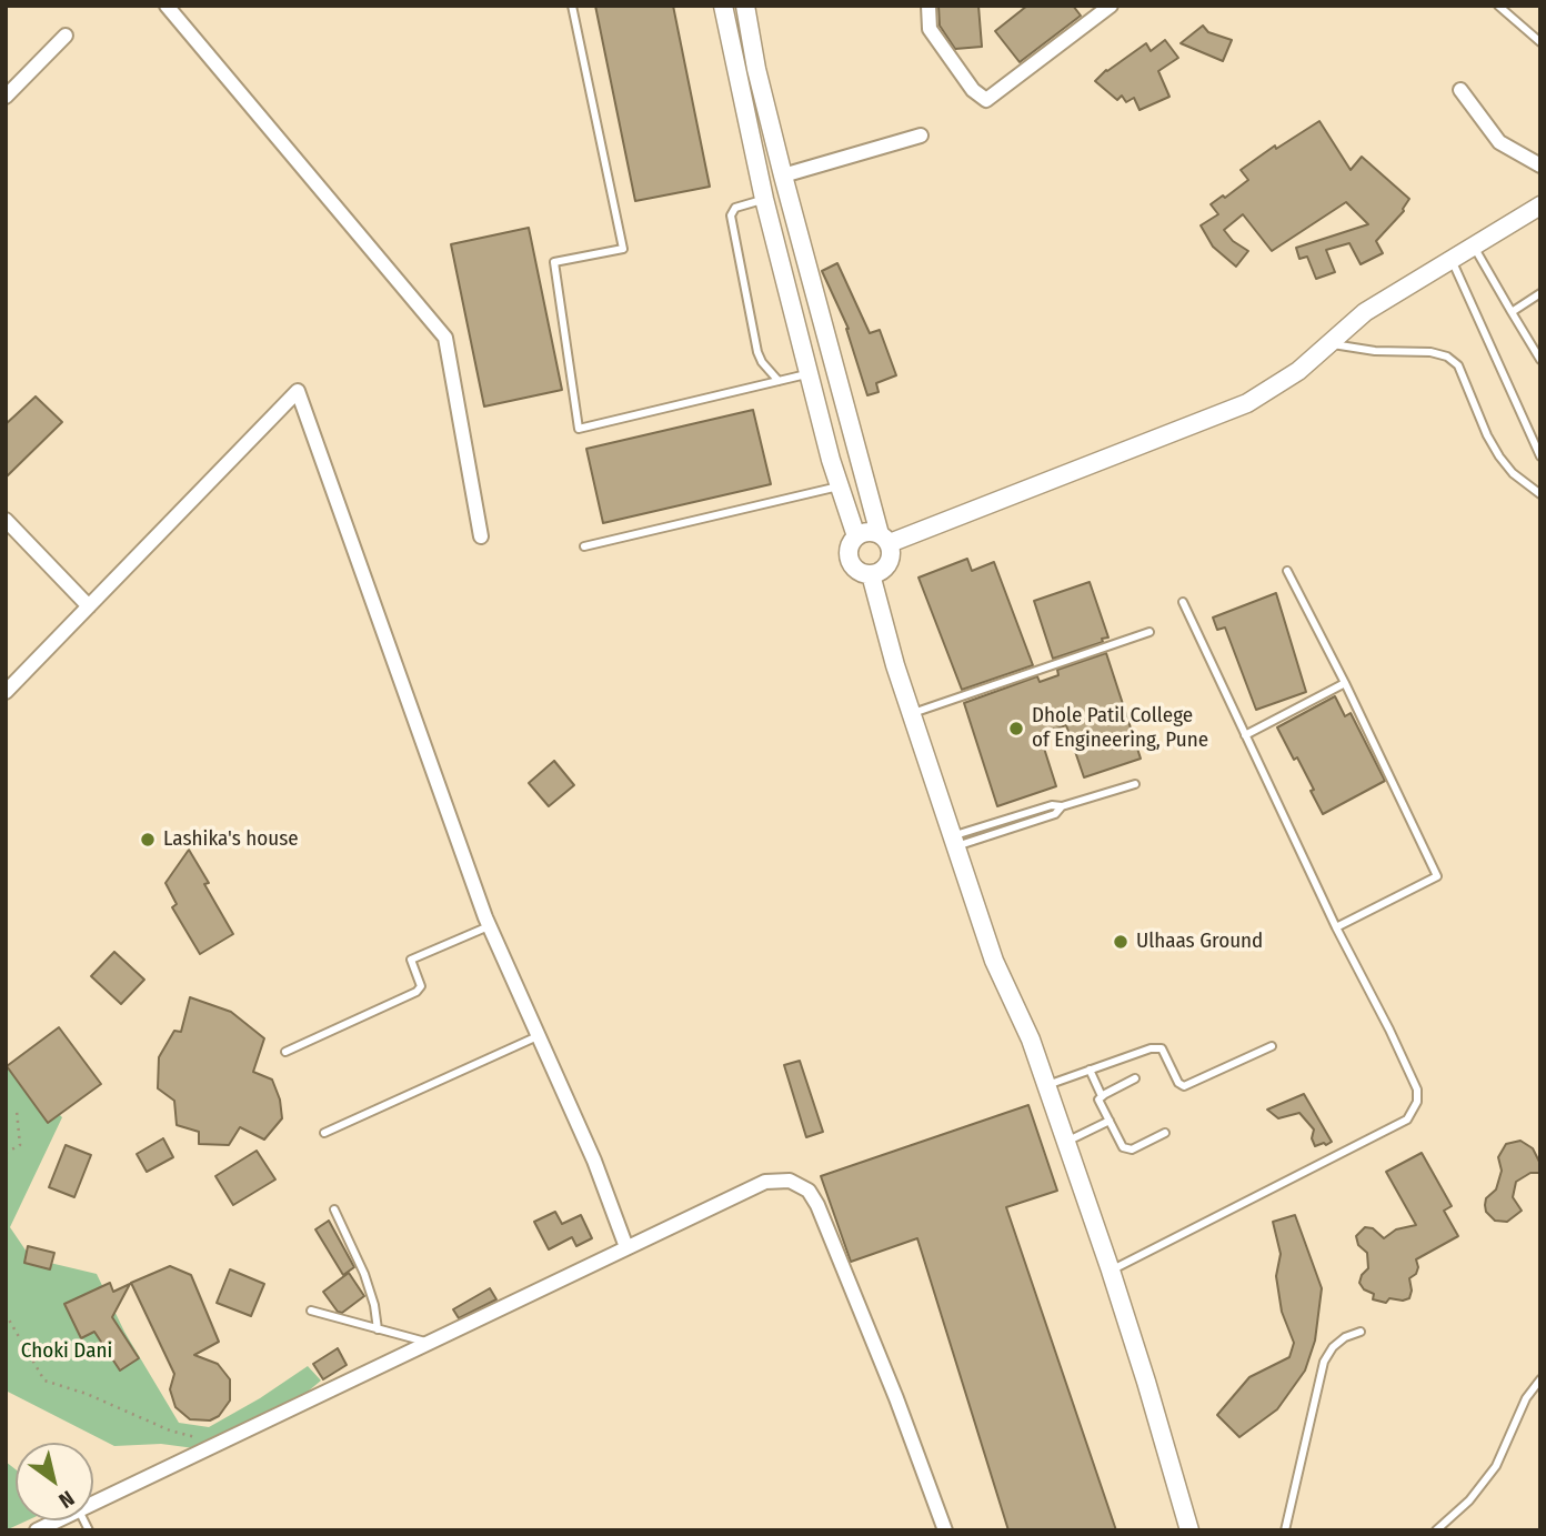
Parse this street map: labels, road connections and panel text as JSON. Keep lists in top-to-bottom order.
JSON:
{
  "parks": ["Choki Dani"],
  "places": ["Dhole Patil College of Engineering, Pune", "Lashika's house", "Ulhaas Ground"],
  "north": "bottom right"
}
